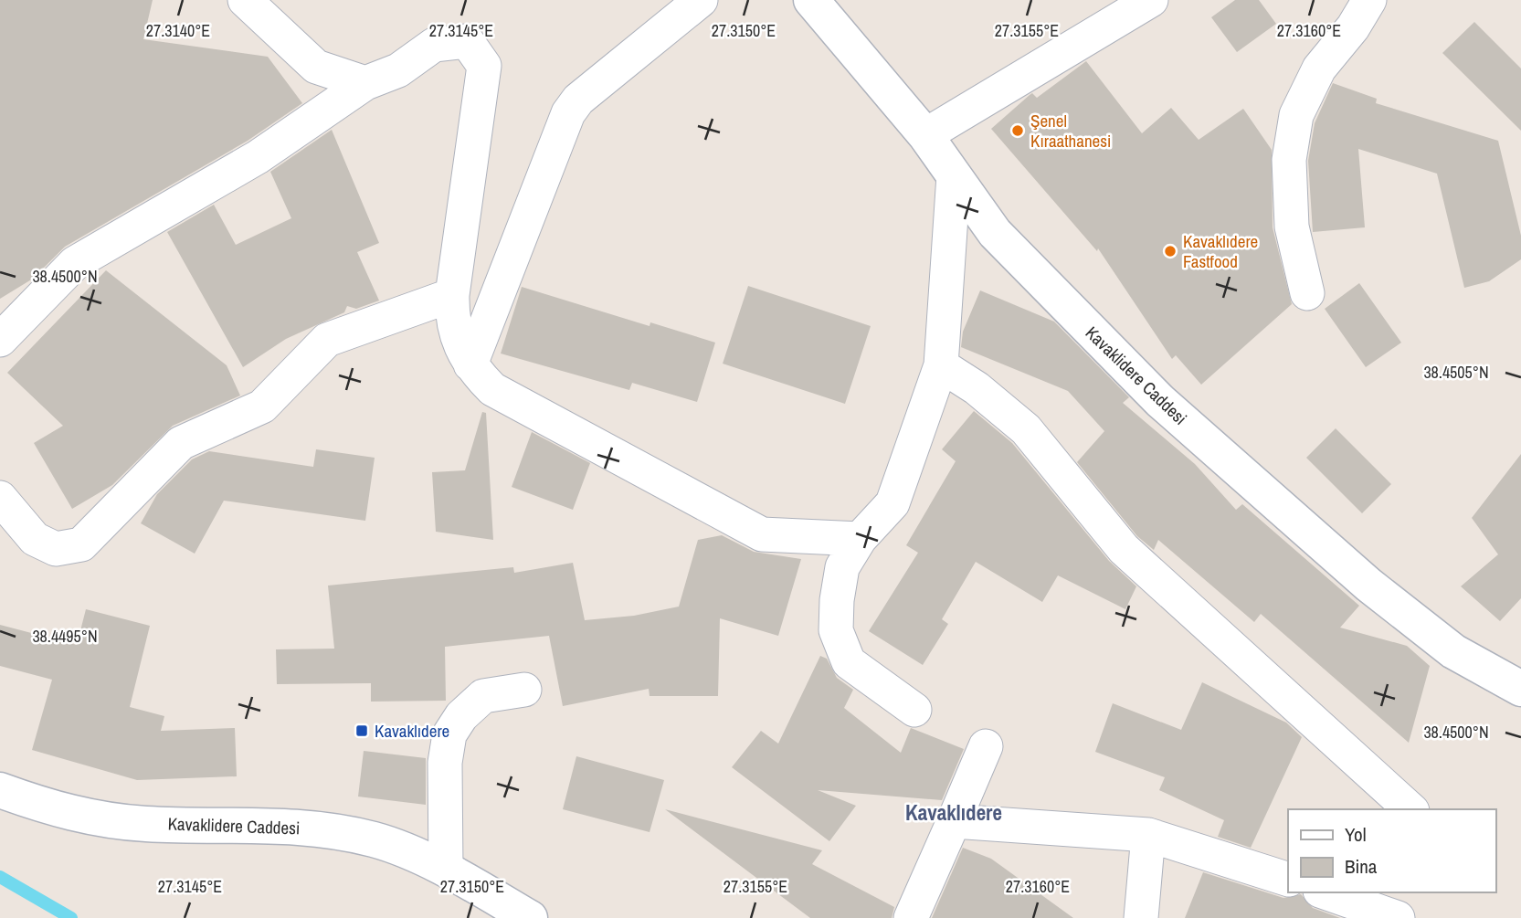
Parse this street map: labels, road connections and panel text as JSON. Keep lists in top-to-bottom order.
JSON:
{
  "streets": {
    "street": ["Kavaklidere Caddesi"]
  },
  "districts": ["Kavaklıdere"],
  "places": {
    "other": ["Şenel Kıraathanesi", "Kavaklıdere Fastfood"],
    "transit": ["Kavaklıdere"]
  },
  "legend": ["Yol", "Bina"],
  "coordinates": [
    "27.3140°E",
    "27.3145°E",
    "27.3150°E",
    "27.3155°E",
    "27.3160°E",
    "38.4500°N",
    "38.4505°N",
    "38.4495°N"
  ]
}
